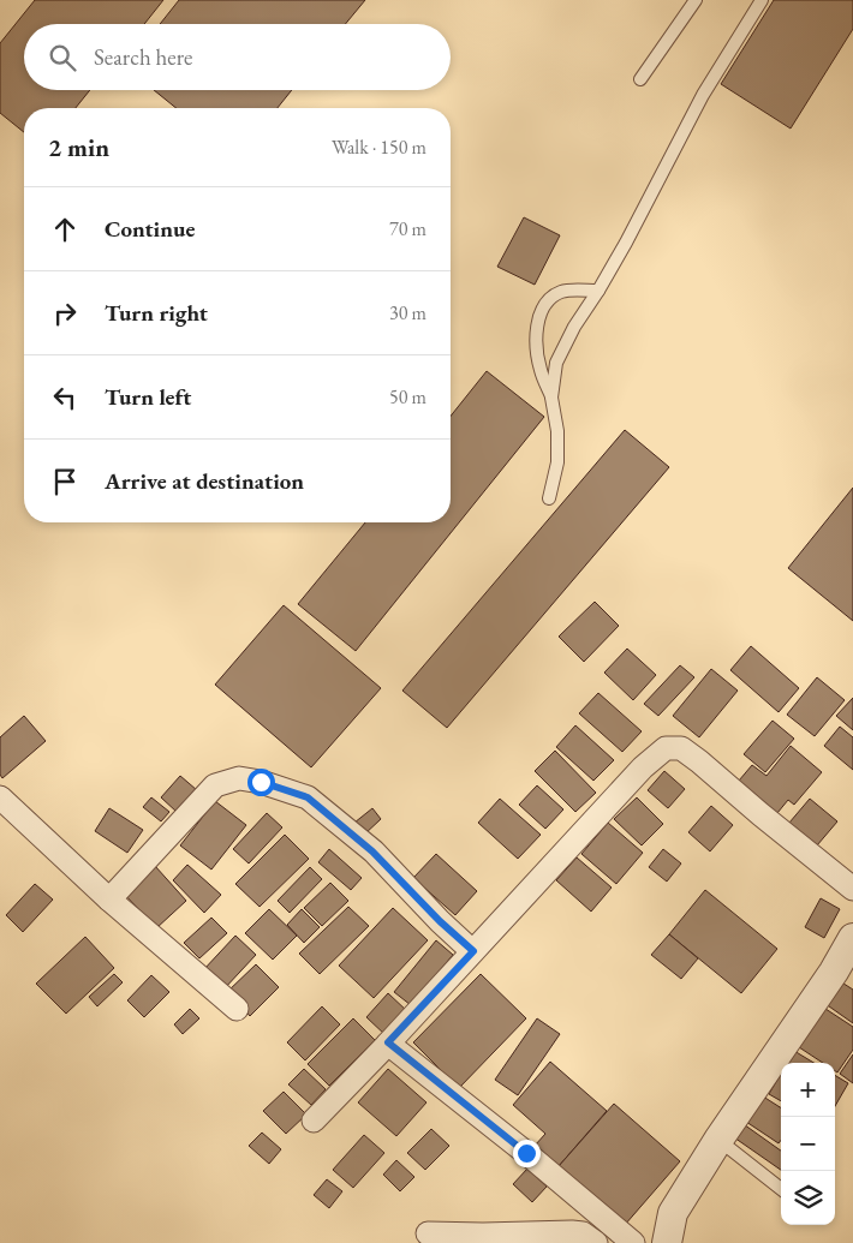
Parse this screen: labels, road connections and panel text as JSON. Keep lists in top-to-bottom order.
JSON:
{
  "page": {
    "search": "Search here",
    "heading": ["2 min", "Walk · 150 m"],
    "list": [
      ["Continue", "70 m"],
      ["Turn right", "30 m"],
      ["Turn left", "50 m"],
      "Arrive at destination"
    ],
    "map_buttons": ["+", "−"]
  }
}
